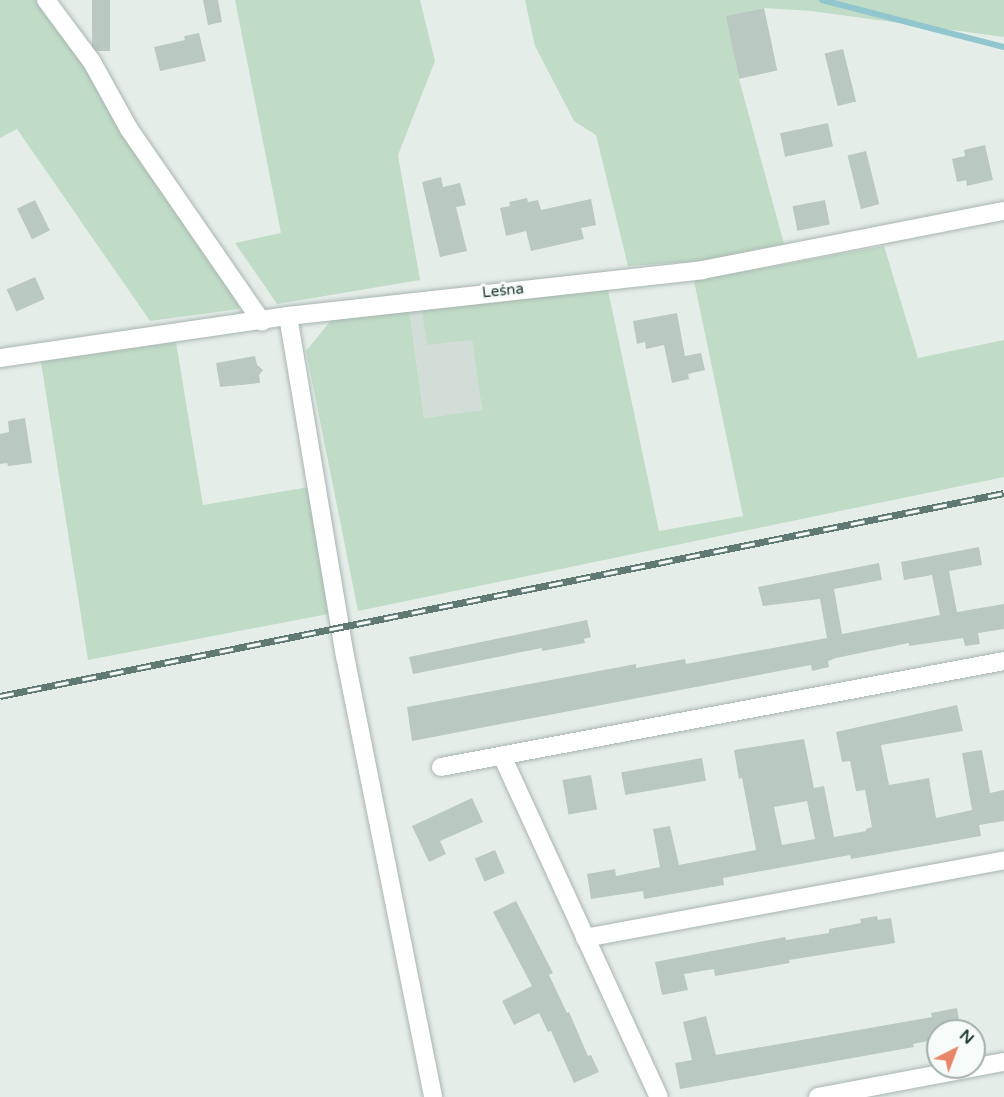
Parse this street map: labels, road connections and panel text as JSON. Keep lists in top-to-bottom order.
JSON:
{
  "streets": {
    "street": ["Leśna"]
  },
  "north": "top right"
}
